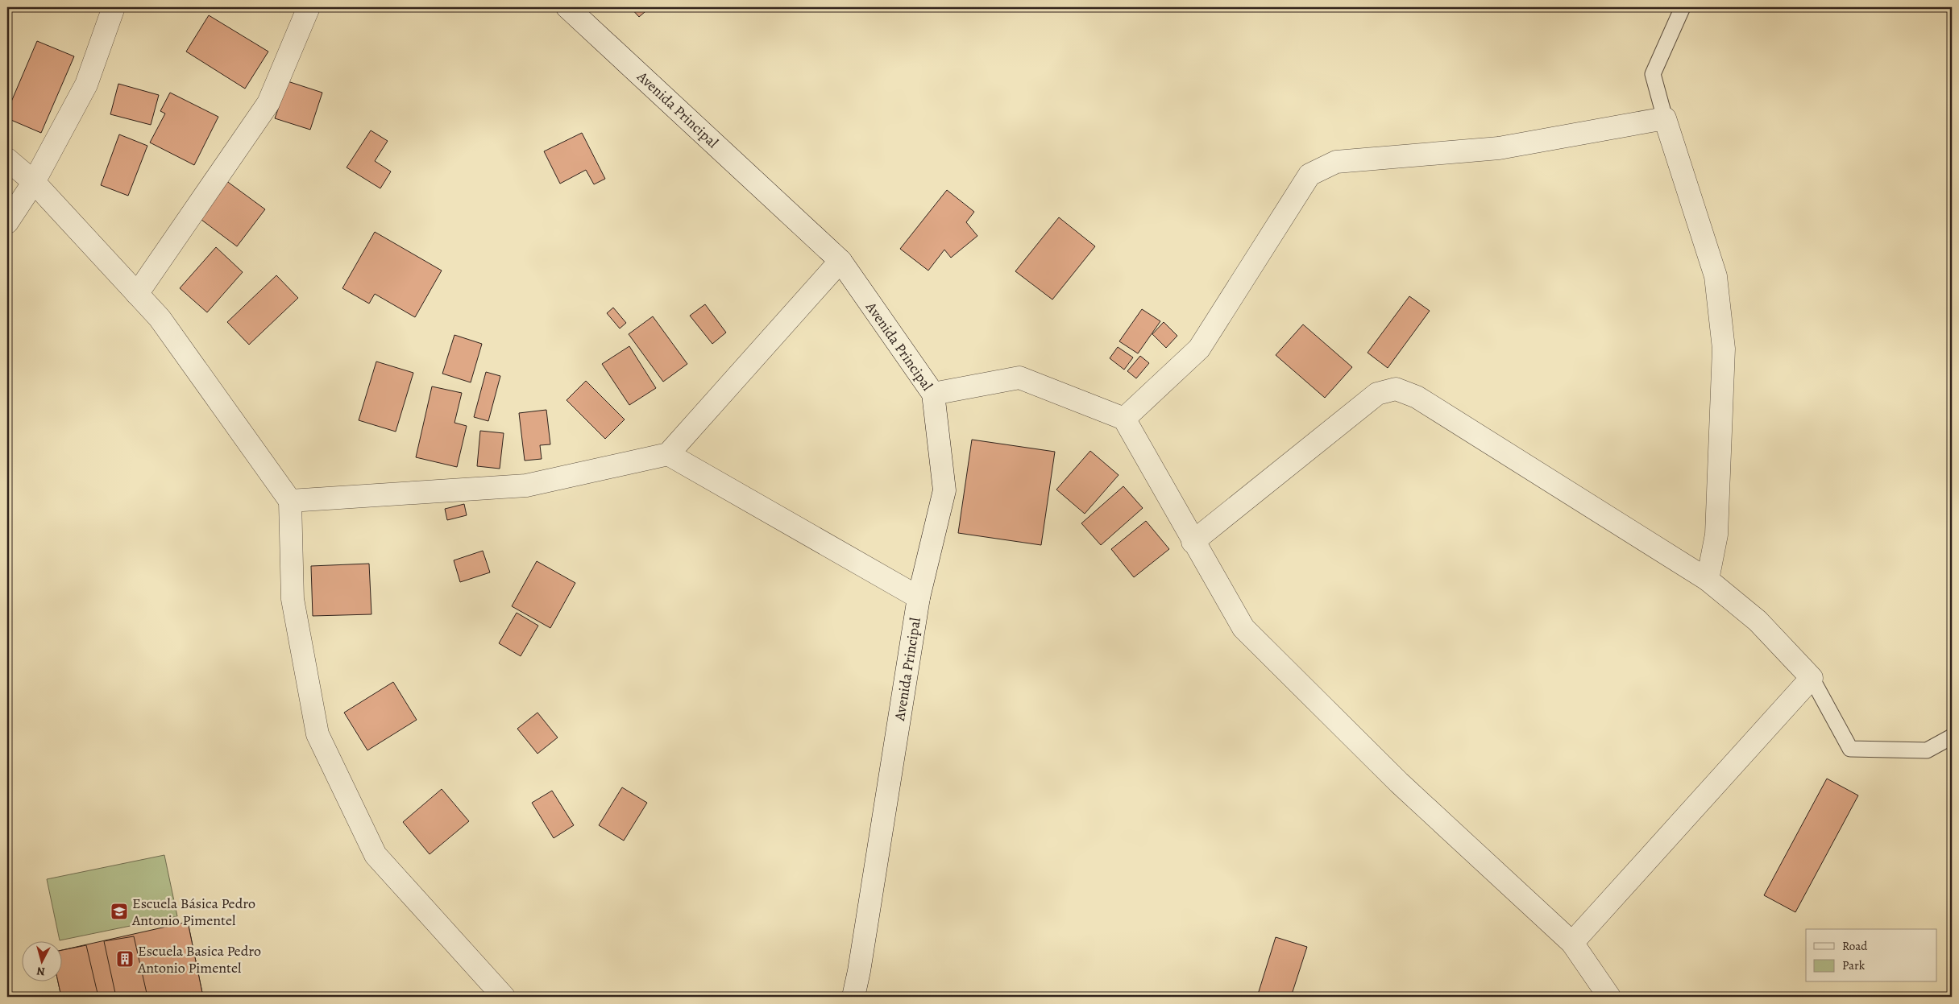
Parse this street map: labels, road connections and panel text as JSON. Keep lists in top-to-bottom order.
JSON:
{
  "streets": {
    "street": ["Avenida Principal"]
  },
  "places": {
    "school or university": ["Escuela Básica Pedro Antonio Pimentel"],
    "building": ["Escuela Basica Pedro Antonio Pimentel"]
  },
  "legend": ["Road", "Park"],
  "north": "bottom"
}
